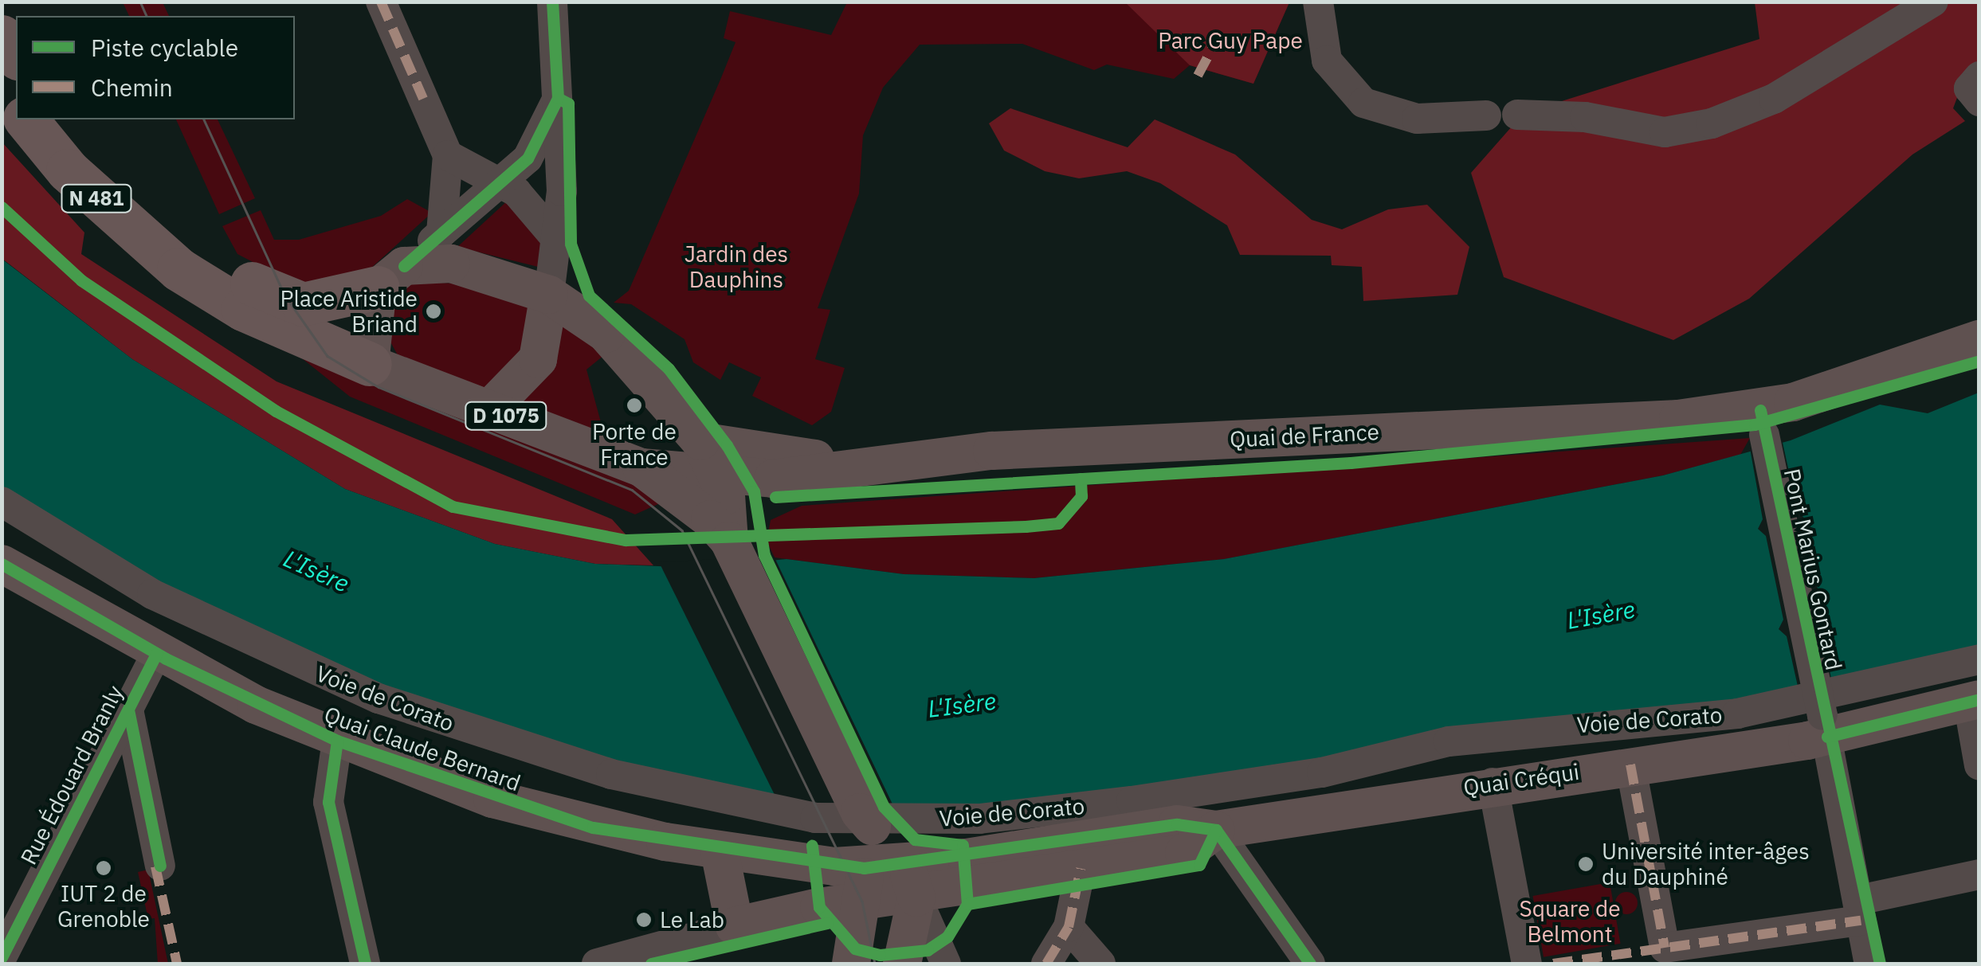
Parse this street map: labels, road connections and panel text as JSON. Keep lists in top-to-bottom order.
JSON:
{
  "streets": {
    "highway": ["N 481"],
    "main road": [
      "D 1075",
      "Quai de France",
      "Quai Claude Bernard",
      "Quai Créqui"
    ],
    "street": ["Pont Marius Gontard", "Voie de Corato", "Rue Édouard Branly"]
  },
  "crossings": [
    ["N 481", "D 1075"],
    ["D 1075", "Quai de France"],
    ["D 1075", "Quai Claude Bernard"],
    ["D 1075", "Quai Créqui"],
    ["Quai de France", "Pont Marius Gontard"],
    ["Pont Marius Gontard", "Quai Créqui"],
    ["Quai Claude Bernard", "Rue Édouard Branly"],
    ["Quai Claude Bernard", "Quai Créqui"]
  ],
  "water": ["L'Isère"],
  "parks": ["Parc Guy Pape", "Jardin des Dauphins", "Square de Belmont"],
  "places": [
    "Place Aristide Briand",
    "Porte de France",
    "Université inter-âges du Dauphiné",
    "IUT 2 de Grenoble",
    "Le Lab"
  ],
  "legend": ["Piste cyclable", "Chemin"]
}
